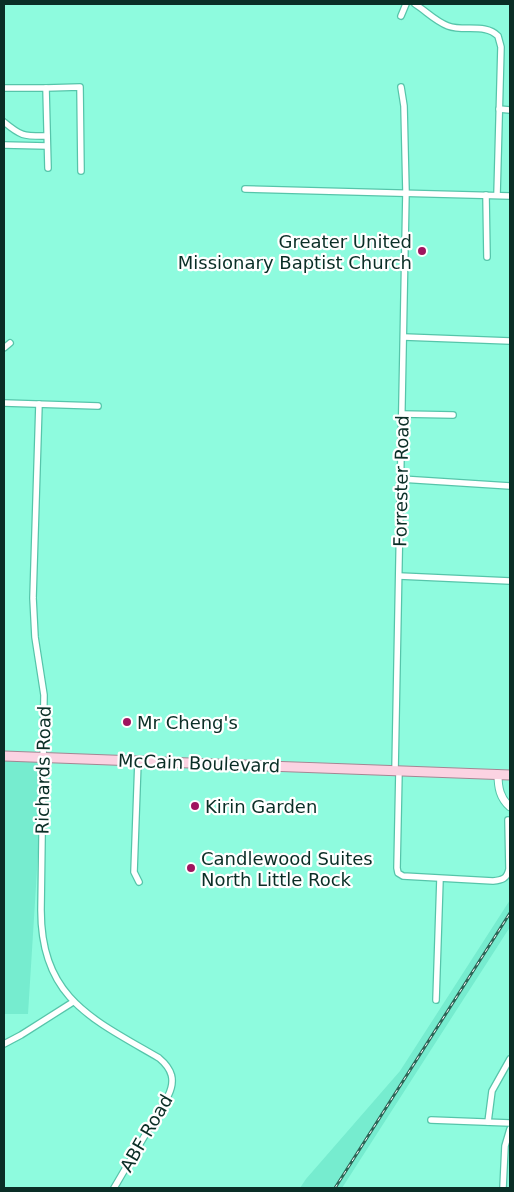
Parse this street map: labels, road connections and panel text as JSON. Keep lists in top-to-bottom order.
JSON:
{
  "streets": {
    "main road": ["McCain Boulevard"],
    "street": ["Forrester Road", "Richards Road", "ABF Road"]
  },
  "crossings": [
    ["Forrester Road", "McCain Boulevard"],
    ["McCain Boulevard", "Richards Road"],
    ["Richards Road", "ABF Road"]
  ],
  "places": [
    "Greater United Missionary Baptist Church",
    "Mr Cheng's",
    "Kirin Garden",
    "Candlewood Suites North Little Rock"
  ]
}
